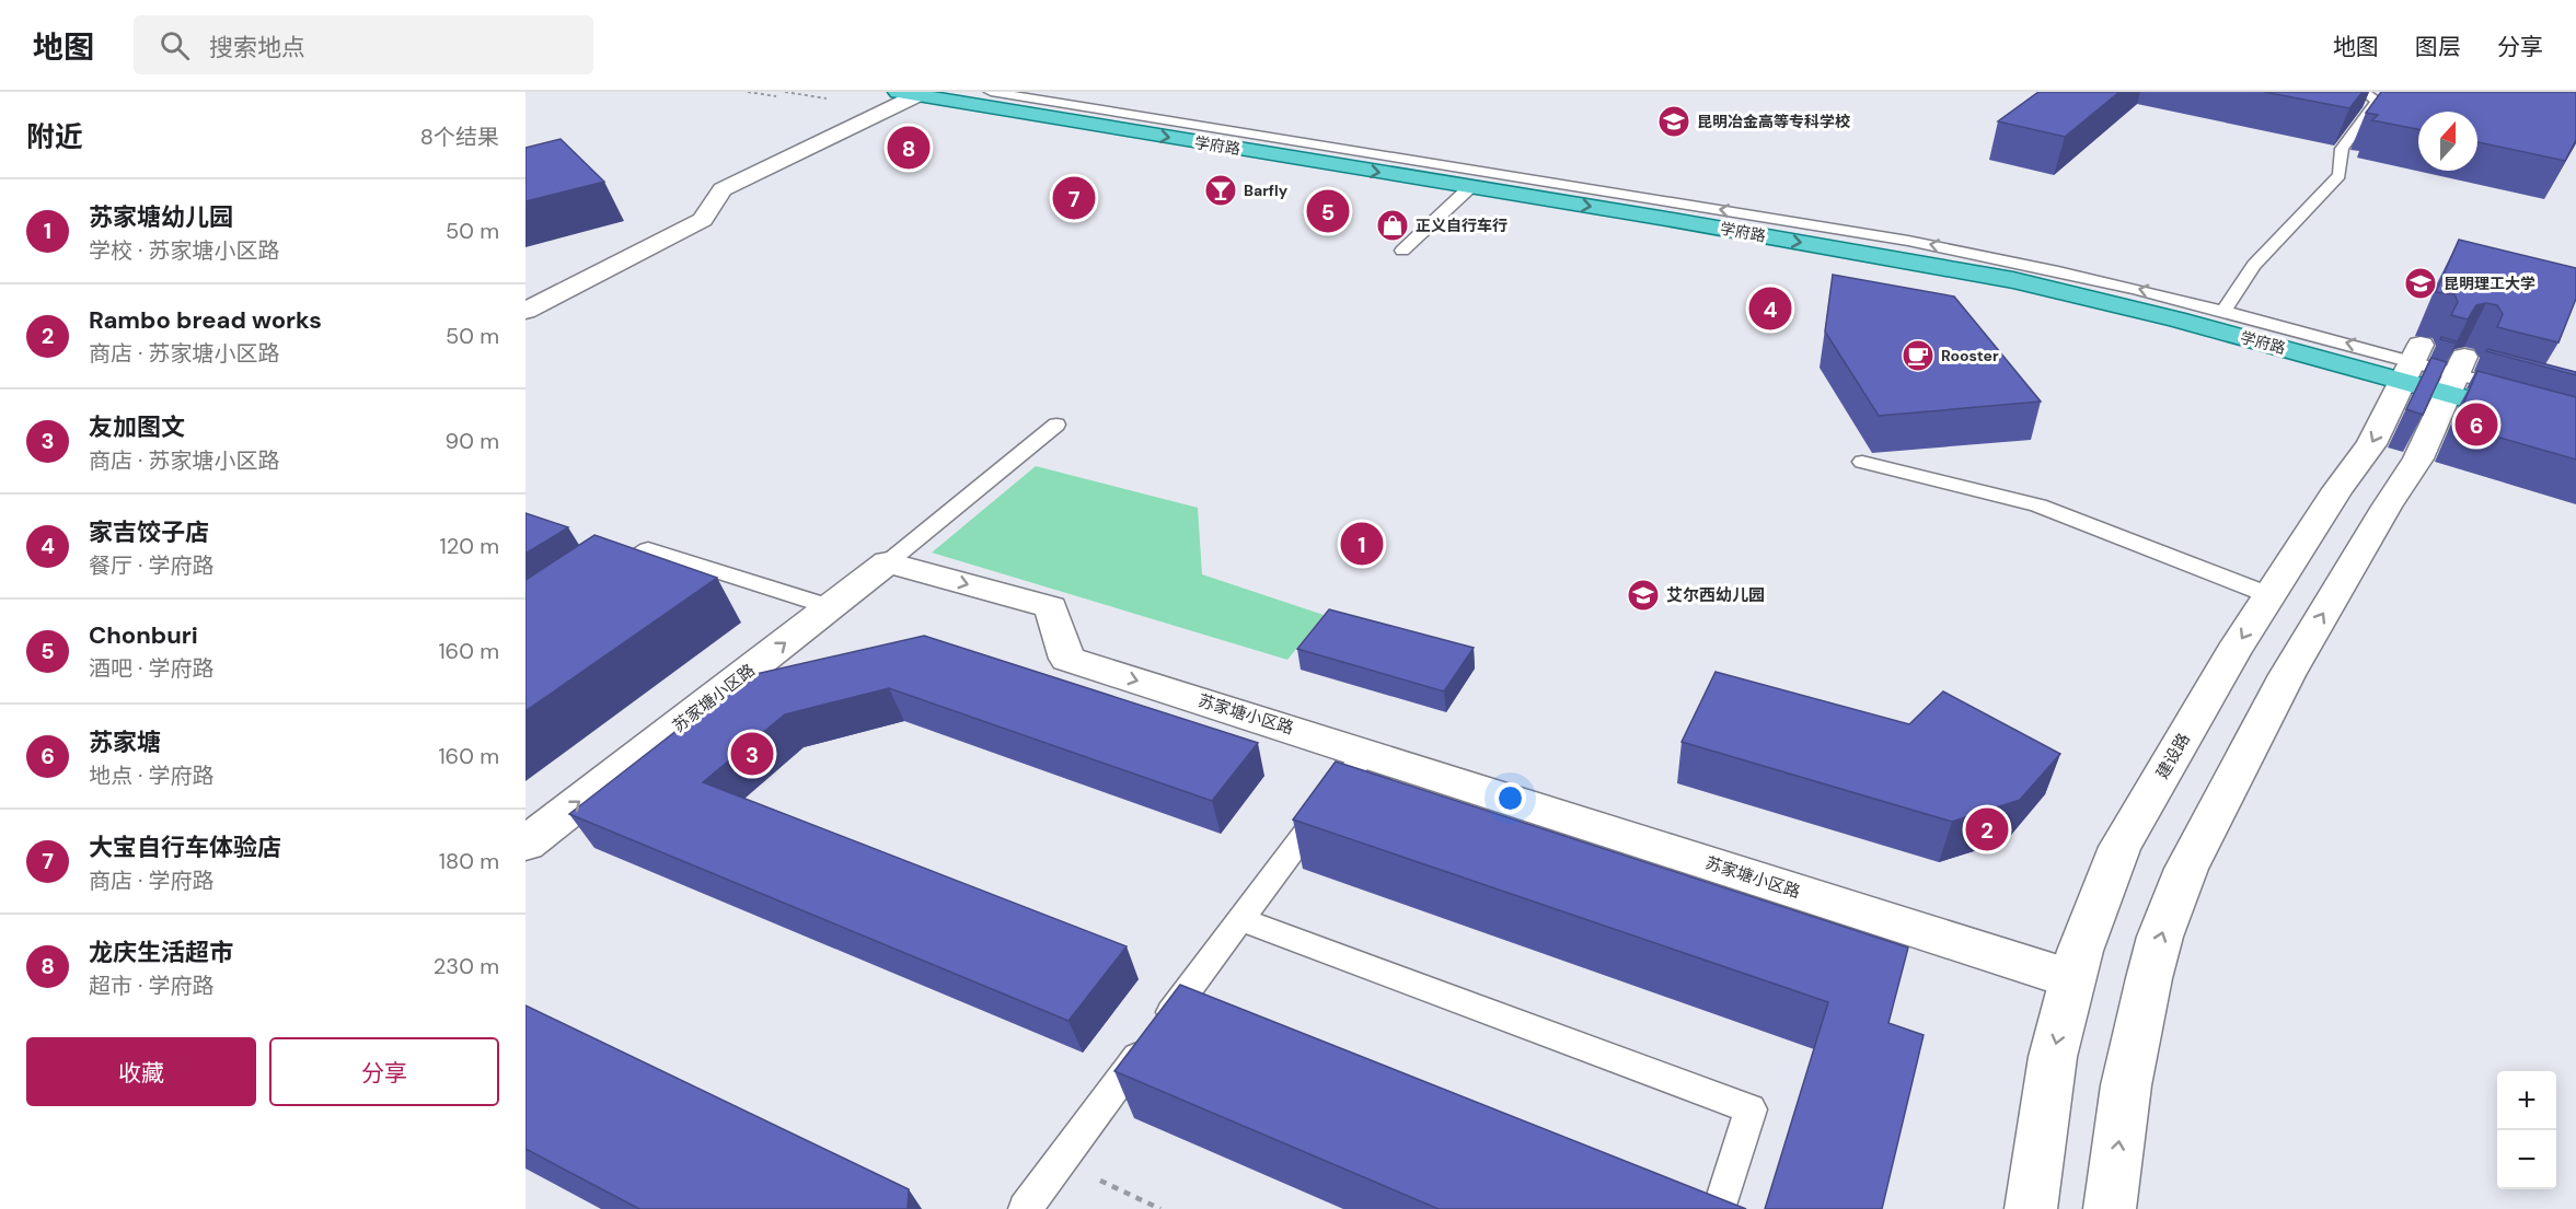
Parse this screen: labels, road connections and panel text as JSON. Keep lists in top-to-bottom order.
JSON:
{
  "streets": {
    "main road": ["学府路"],
    "street": ["苏家塘小区路", "建设路"]
  },
  "crossings": [
    ["学府路", "建设路"],
    ["苏家塘小区路", "建设路"]
  ],
  "one_way": ["苏家塘小区路"],
  "places": {
    "school or university": ["昆明冶金高等专科学校", "昆明理工大学", "艾尔西幼儿园"],
    "bar": ["Barfly"],
    "shop": ["正义自行车行"],
    "cafe": ["Rooster"]
  },
  "north": "top",
  "page": {
    "header": "地图",
    "search": "搜索地点",
    "nav": ["地图", "图层", "分享"],
    "heading": ["附近", "8个结果"],
    "pins": [
      "8",
      "7",
      "5",
      "4",
      "6",
      "1",
      "3",
      "2"
    ],
    "list": [
      {
        "mark": "1",
        "name": "苏家塘幼儿园",
        "note": "学校 · 苏家塘小区路",
        "value": "50 m"
      },
      {
        "mark": "2",
        "name": "Rambo bread works",
        "note": "商店 · 苏家塘小区路",
        "value": "50 m"
      },
      {
        "mark": "3",
        "name": "友加图文",
        "note": "商店 · 苏家塘小区路",
        "value": "90 m"
      },
      {
        "mark": "4",
        "name": "家吉饺子店",
        "note": "餐厅 · 学府路",
        "value": "120 m"
      },
      {
        "mark": "5",
        "name": "Chonburi",
        "note": "酒吧 · 学府路",
        "value": "160 m"
      },
      {
        "mark": "6",
        "name": "苏家塘",
        "note": "地点 · 学府路",
        "value": "160 m"
      },
      {
        "mark": "7",
        "name": "大宝自行车体验店",
        "note": "商店 · 学府路",
        "value": "180 m"
      },
      {
        "mark": "8",
        "name": "龙庆生活超市",
        "note": "超市 · 学府路",
        "value": "230 m"
      }
    ],
    "buttons": ["收藏", "分享"],
    "map_buttons": ["+", "−"]
  }
}
